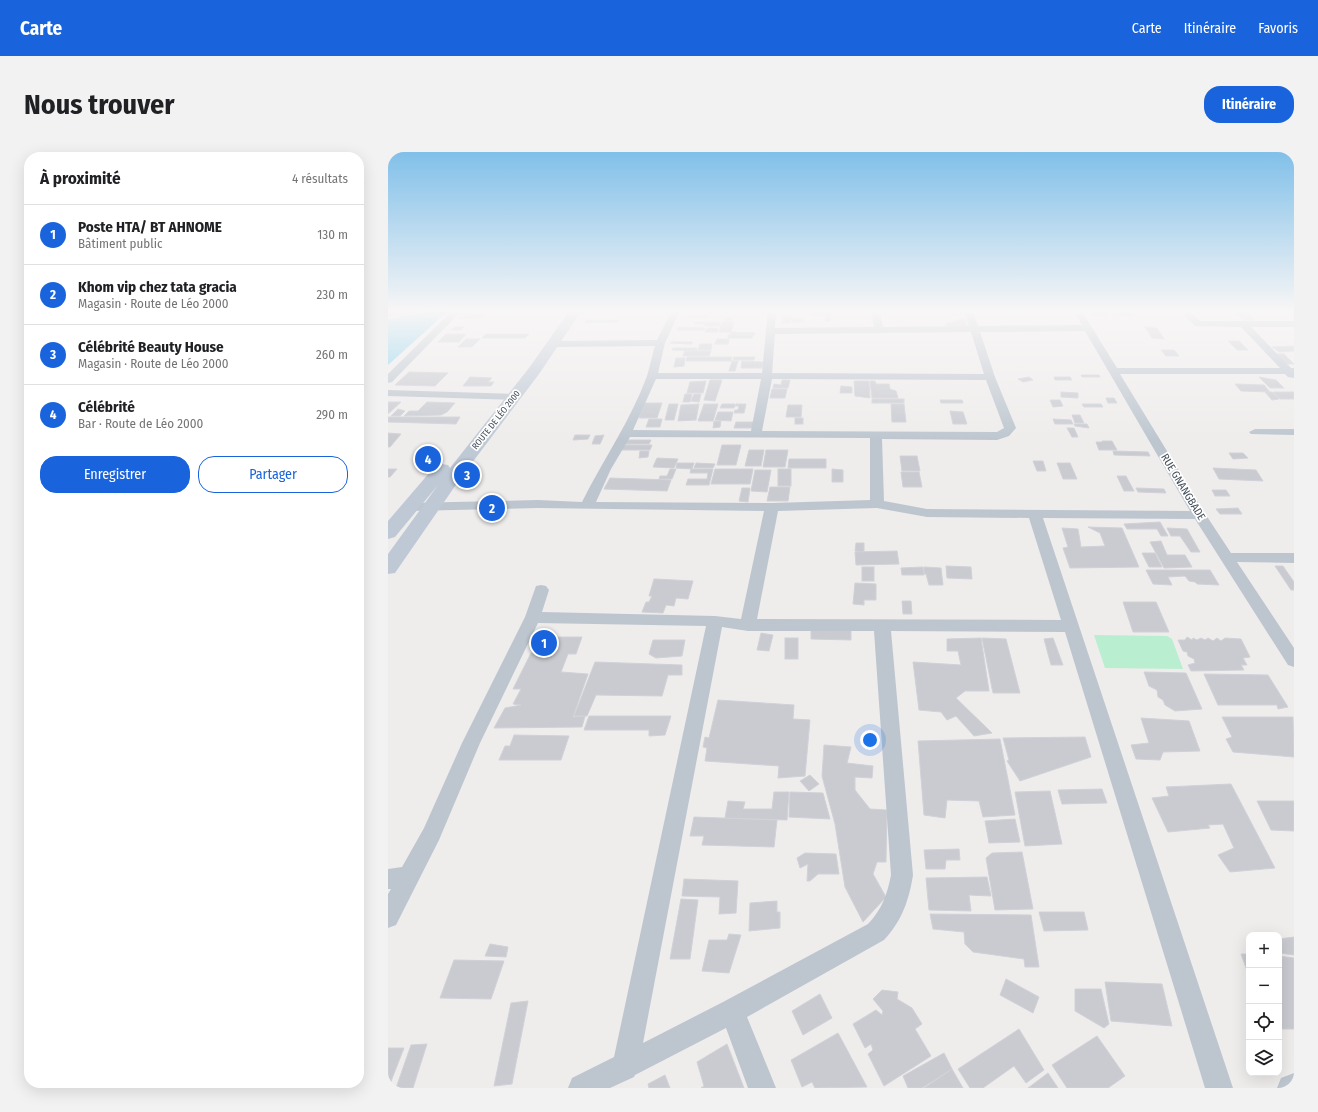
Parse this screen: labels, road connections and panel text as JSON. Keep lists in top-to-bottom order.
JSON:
{
  "streets": {
    "street": ["ROUTE DE LÉO 2000", "RUE GNANGBADE"]
  },
  "page": {
    "header": "Carte",
    "nav": ["Carte", "Itinéraire", "Favoris"],
    "buttons": [
      "Itinéraire",
      ["Enregistrer", "Partager"]
    ],
    "title": "Nous trouver",
    "heading": ["À proximité", "4 résultats"],
    "list": [
      {
        "mark": "1",
        "name": "Poste HTA/ BT AHNOME",
        "note": "Bâtiment public",
        "value": "130 m"
      },
      {
        "mark": "2",
        "name": "Khom vip chez tata gracia",
        "note": "Magasin · Route de Léo 2000",
        "value": "230 m"
      },
      {
        "mark": "3",
        "name": "Célébrité Beauty House",
        "note": "Magasin · Route de Léo 2000",
        "value": "260 m"
      },
      {
        "mark": "4",
        "name": "Célébrité",
        "note": "Bar · Route de Léo 2000",
        "value": "290 m"
      }
    ],
    "pins": [
      "4",
      "3",
      "2",
      "1"
    ],
    "map_buttons": ["+", "−"]
  }
}
